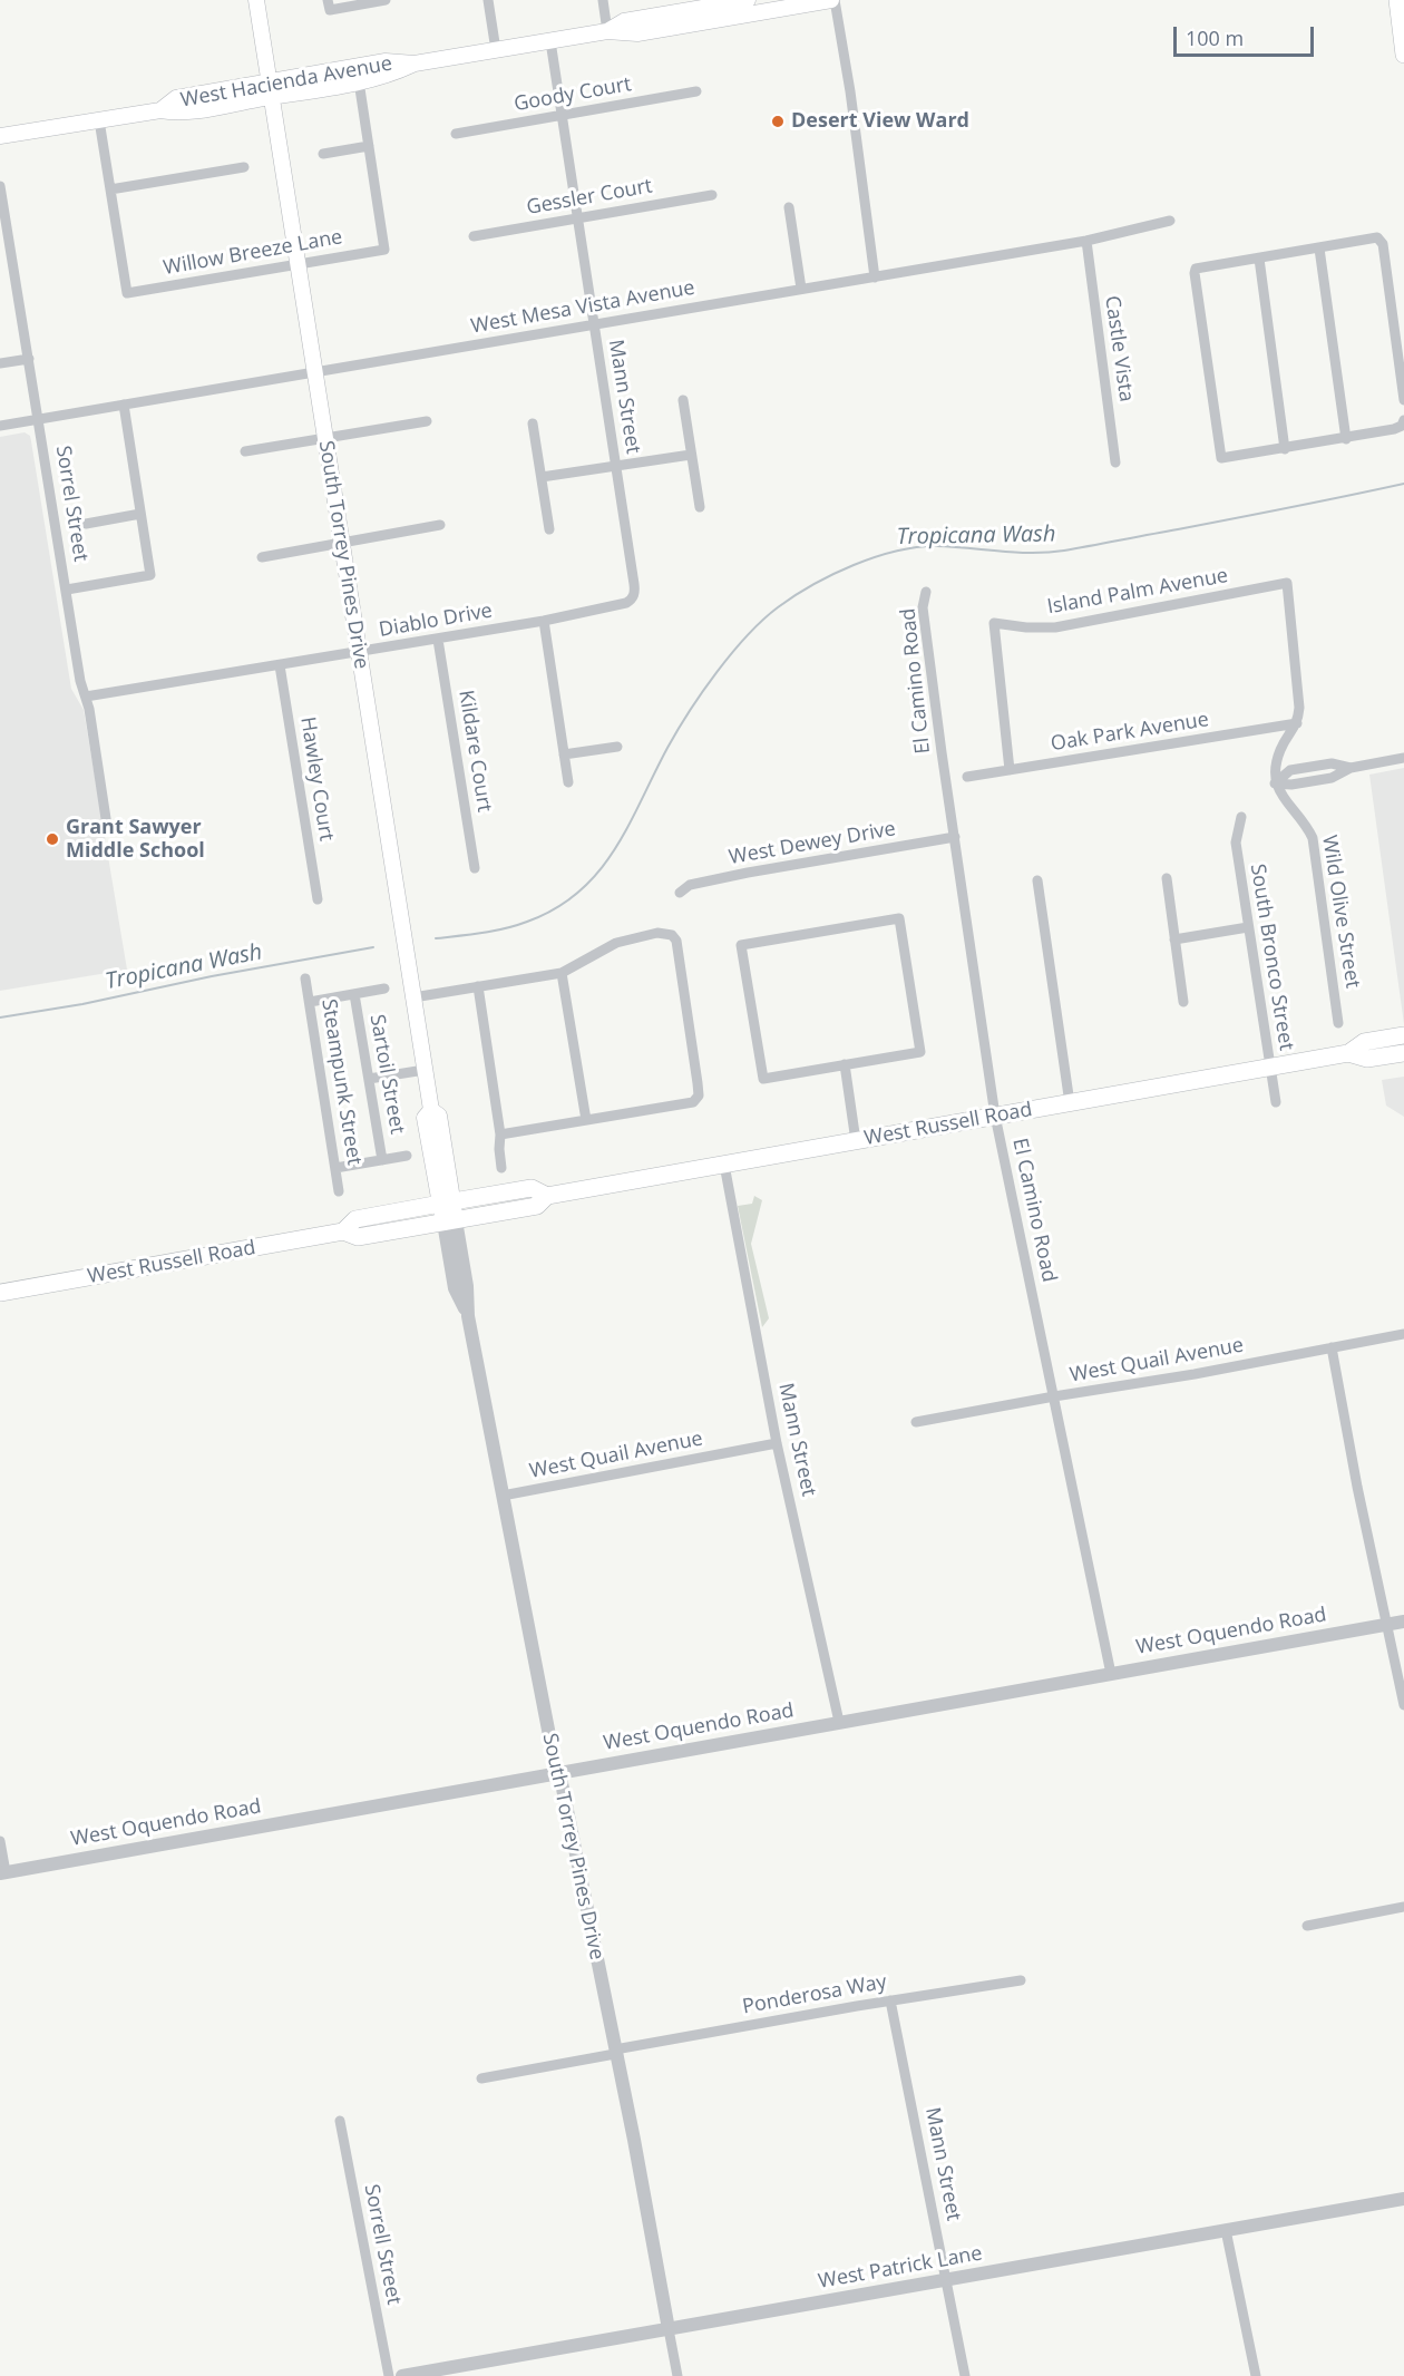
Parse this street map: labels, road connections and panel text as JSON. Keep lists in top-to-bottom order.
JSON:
{
  "streets": {
    "main road": ["West Hacienda Avenue", "South Torrey Pines Drive", "West Russell Road"],
    "street": [
      "Goody Court",
      "Gessler Court",
      "Willow Breeze Lane",
      "West Mesa Vista Avenue",
      "Castle Vista",
      "Mann Street",
      "Sorrel Street",
      "Island Palm Avenue",
      "Diablo Drive",
      "El Camino Road",
      "Oak Park Avenue",
      "Kildare Court",
      "Hawley Court",
      "West Dewey Drive",
      "Wild Olive Street",
      "South Bronco Street",
      "Sartoil Street",
      "Steampunk Street",
      "West Quail Avenue",
      "West Oquendo Road",
      "Ponderosa Way",
      "Sorrell Street",
      "West Patrick Lane"
    ]
  },
  "crossings": [
    ["West Hacienda Avenue", "Mann Street"],
    ["West Hacienda Avenue", "South Torrey Pines Drive"],
    ["Goody Court", "Mann Street"],
    ["Gessler Court", "Mann Street"],
    ["Willow Breeze Lane", "South Torrey Pines Drive"],
    ["West Mesa Vista Avenue", "Castle Vista"],
    ["West Mesa Vista Avenue", "Mann Street"],
    ["West Mesa Vista Avenue", "Sorrel Street"],
    ["West Mesa Vista Avenue", "South Torrey Pines Drive"],
    ["Mann Street", "Diablo Drive"],
    ["Mann Street", "West Russell Road"],
    ["Mann Street", "West Quail Avenue"],
    ["Mann Street", "West Oquendo Road"],
    ["Mann Street", "Ponderosa Way"],
    ["Mann Street", "West Patrick Lane"],
    ["Sorrel Street", "Diablo Drive"],
    ["South Torrey Pines Drive", "Diablo Drive"],
    ["South Torrey Pines Drive", "West Russell Road"],
    ["South Torrey Pines Drive", "West Quail Avenue"],
    ["South Torrey Pines Drive", "West Oquendo Road"],
    ["South Torrey Pines Drive", "Ponderosa Way"],
    ["South Torrey Pines Drive", "West Patrick Lane"],
    ["Island Palm Avenue", "Oak Park Avenue"],
    ["Diablo Drive", "Kildare Court"],
    ["Diablo Drive", "Hawley Court"],
    ["El Camino Road", "West Dewey Drive"],
    ["El Camino Road", "West Russell Road"],
    ["El Camino Road", "West Quail Avenue"],
    ["El Camino Road", "West Oquendo Road"],
    ["South Bronco Street", "West Russell Road"]
  ],
  "water": ["Tropicana Wash"],
  "places": ["Desert View Ward", "Grant Sawyer Middle School"],
  "scale_bar": "100 m"
}
